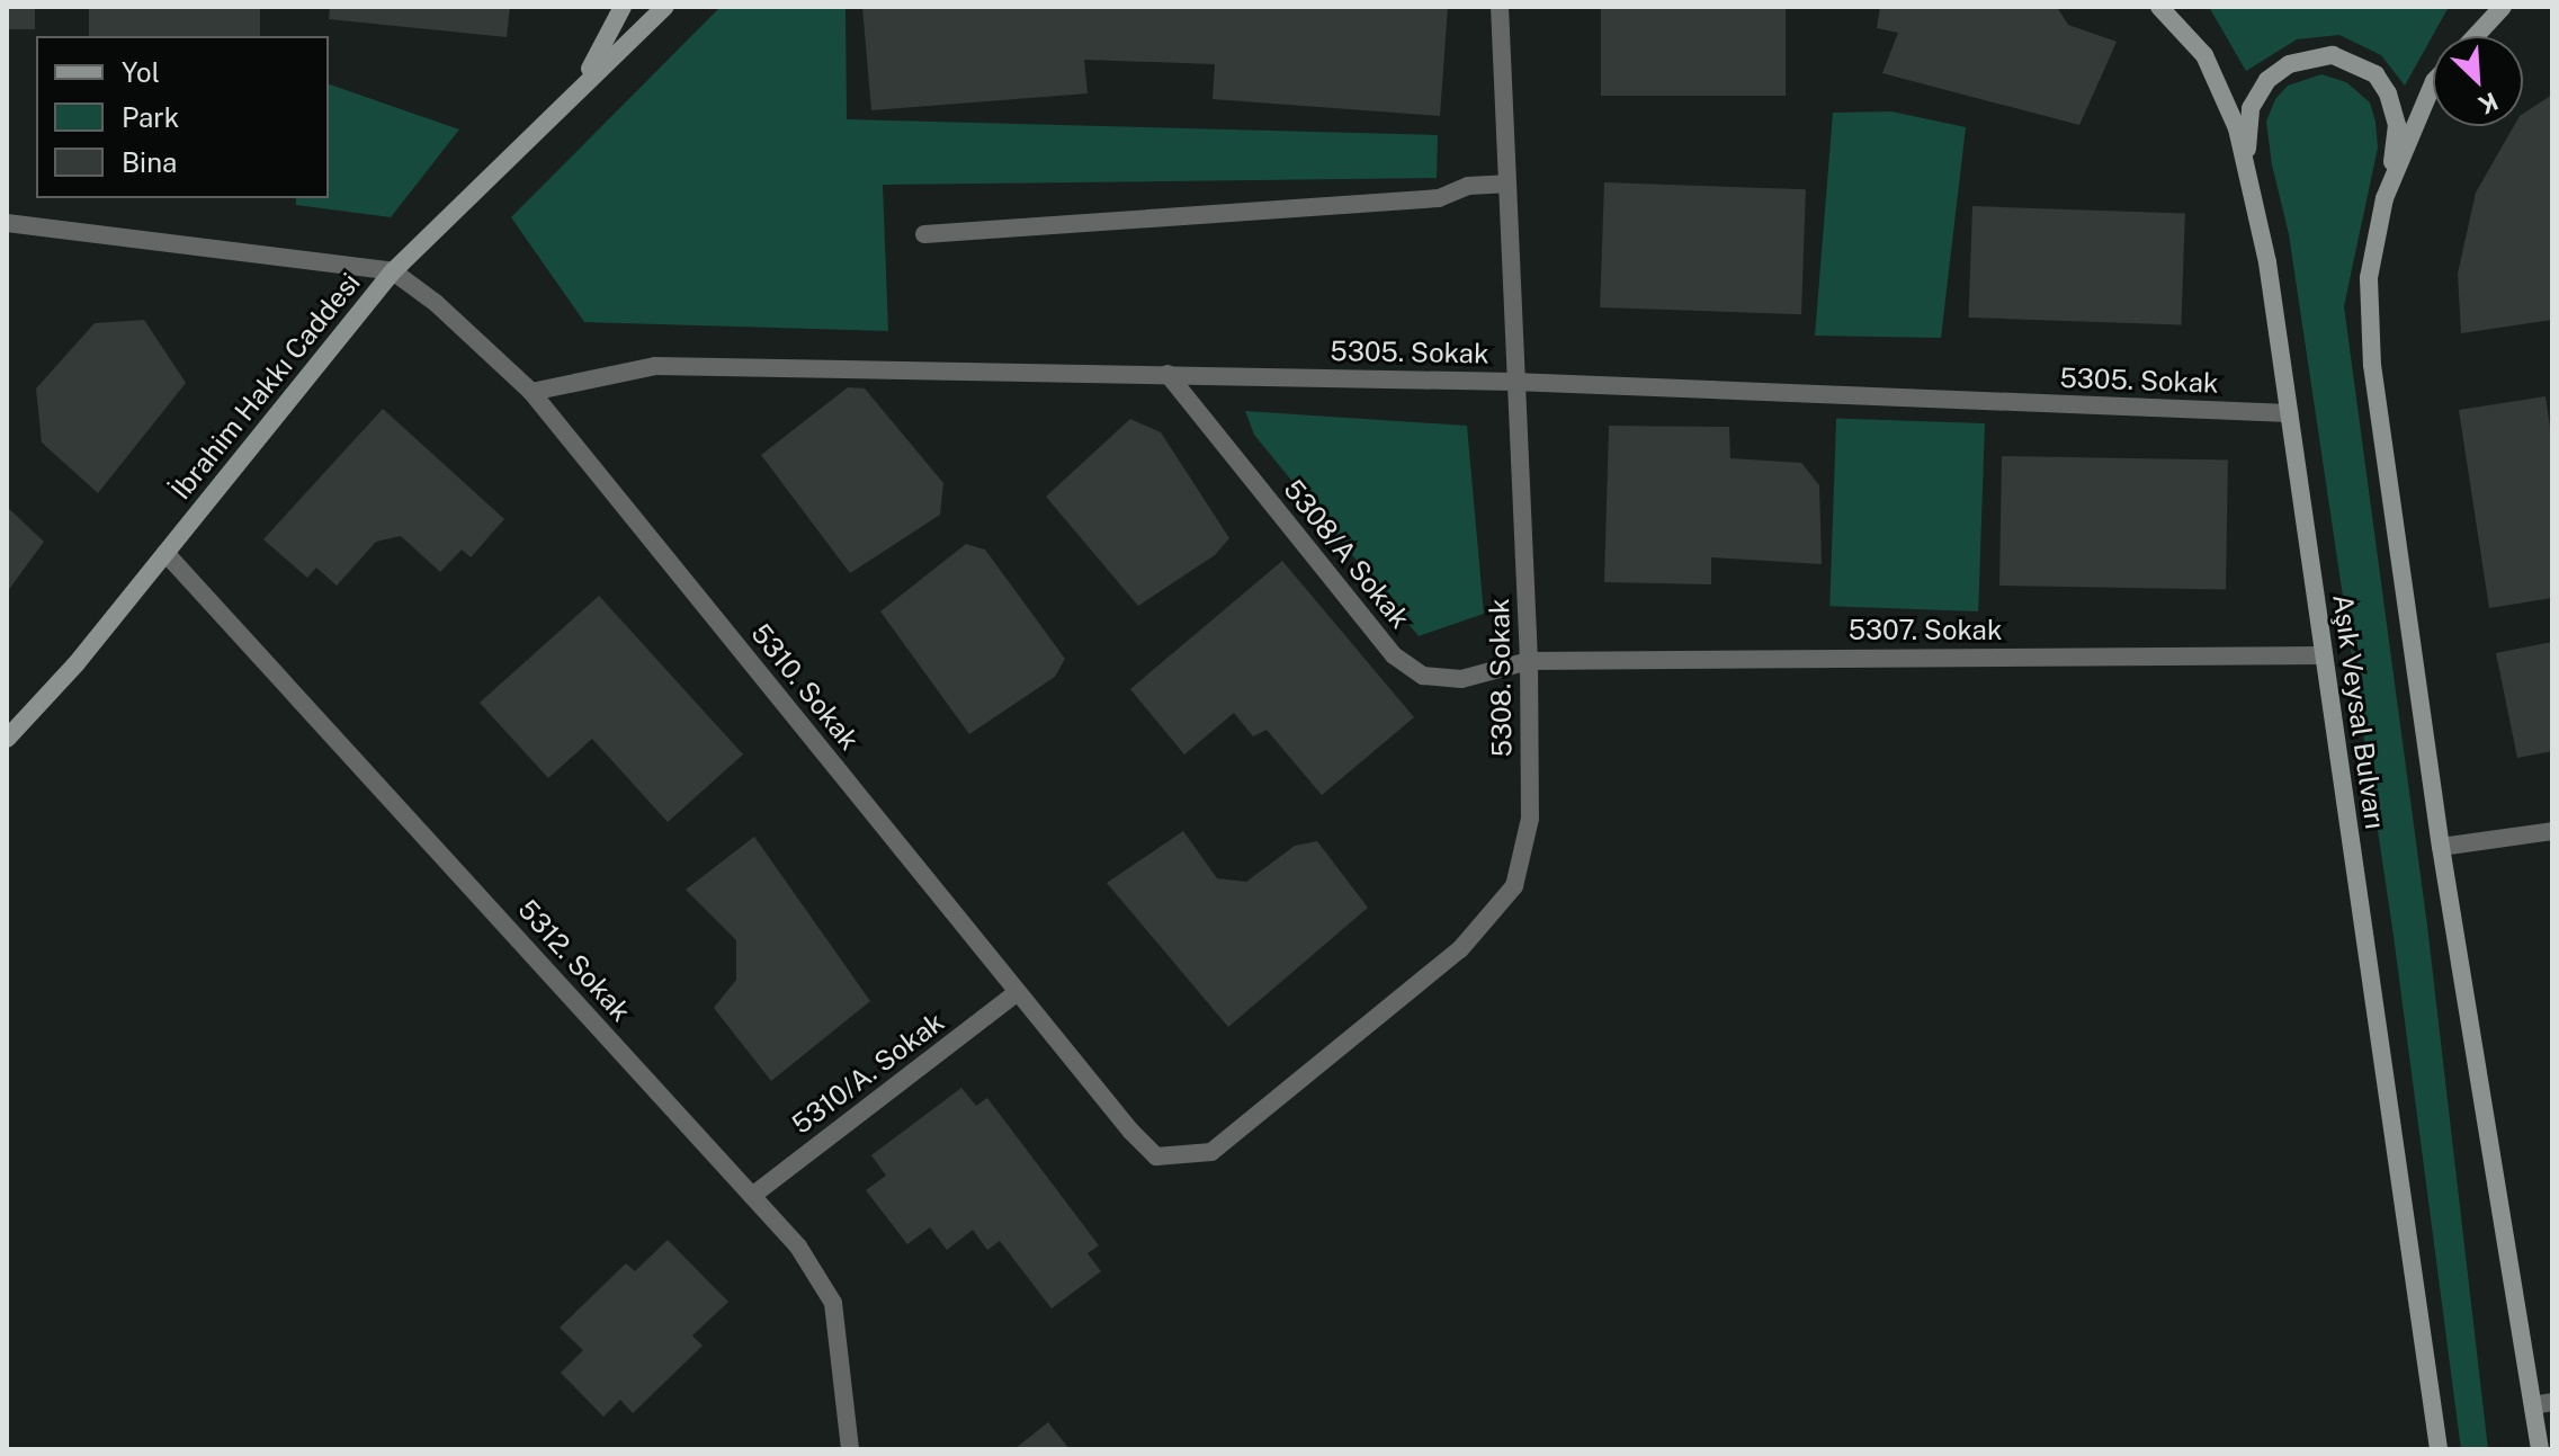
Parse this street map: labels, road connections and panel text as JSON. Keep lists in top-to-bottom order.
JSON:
{
  "streets": {
    "main road": ["İbrahim Hakkı Caddesi", "Aşık Veysal Bulvarı"],
    "street": [
      "5305. Sokak",
      "5308/A Sokak",
      "5307. Sokak",
      "5308. Sokak",
      "5310. Sokak",
      "5312. Sokak",
      "5310/A. Sokak"
    ]
  },
  "crossings": [
    ["5305. Sokak", "5308/A Sokak"],
    ["5305. Sokak", "5308. Sokak"],
    ["5305. Sokak", "5310. Sokak"],
    ["5305. Sokak", "Aşık Veysal Bulvarı"],
    ["İbrahim Hakkı Caddesi", "5310. Sokak"],
    ["İbrahim Hakkı Caddesi", "5312. Sokak"],
    ["5308/A Sokak", "5307. Sokak"],
    ["5308/A Sokak", "5308. Sokak"],
    ["5307. Sokak", "5308. Sokak"],
    ["5307. Sokak", "Aşık Veysal Bulvarı"],
    ["5308. Sokak", "5310. Sokak"],
    ["5310. Sokak", "5310/A. Sokak"],
    ["5312. Sokak", "5310/A. Sokak"]
  ],
  "legend": ["Yol", "Park", "Bina"],
  "north": "bottom right"
}
